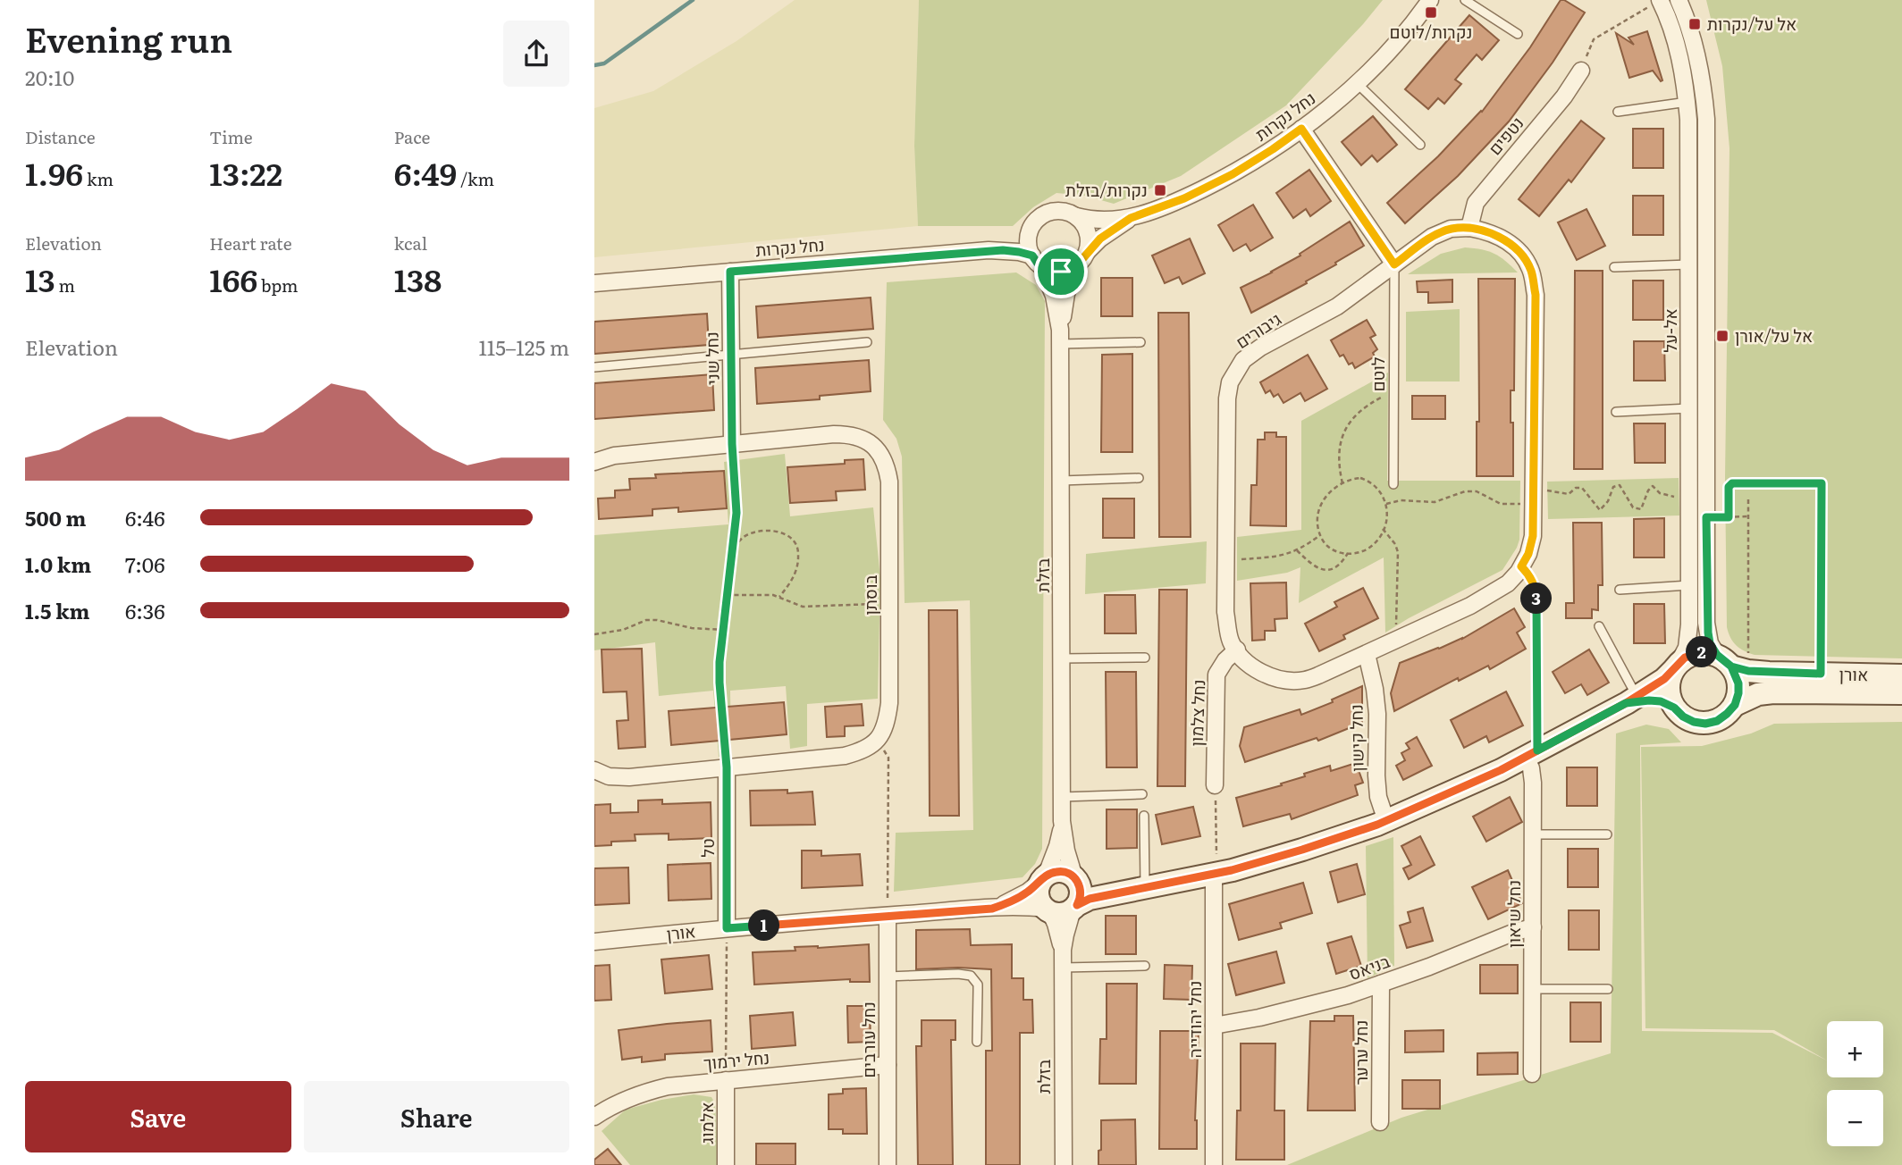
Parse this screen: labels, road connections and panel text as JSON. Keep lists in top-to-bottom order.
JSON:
{
  "streets": {
    "street": [
      "נחל נקרות",
      "נטפים",
      "גיבורים",
      "אל-על",
      "נחל שני",
      "בזלת",
      "בוסתן",
      "אורן",
      "נחל צלמון",
      "נחל קישון",
      "טל",
      "נחל שיאון",
      "בניאס",
      "נחל יהודייה",
      "נחל עורבים",
      "נחל ערער",
      "נחל ירמוך",
      "אלמוג"
    ],
    "lane": ["לוטם"]
  },
  "crossings": [
    ["נחל נקרות", "נחל שני"],
    ["נחל נקרות", "בזלת"],
    ["נטפים", "גיבורים"],
    ["גיבורים", "לוטם"],
    ["גיבורים", "נחל צלמון"],
    ["גיבורים", "נחל קישון"],
    ["אל-על", "אורן"],
    ["נחל שני", "בוסתן"],
    ["בזלת", "אורן"],
    ["אורן", "טל"],
    ["אורן", "נחל עורבים"],
    ["נחל שיאון", "בניאס"],
    ["בניאס", "נחל יהודייה"],
    ["בניאס", "נחל ערער"],
    ["נחל עורבים", "נחל ירמוך"],
    ["נחל ירמוך", "אלמוג"]
  ],
  "places": {
    "transit": [
      "נקרות/לוטם",
      "אל על/נקרות",
      "נקרות/בזלת",
      "אל על/אורן"
    ]
  },
  "page": {
    "heading": ["Evening run", "20:10"],
    "stats": [
      ["Distance", "1.96 km"],
      ["Time", "13:22"],
      ["Pace", "6:49 /km"],
      ["Elevation", "13 m"],
      ["Heart rate", "166 bpm"],
      ["kcal", "138"]
    ],
    "chart": ["Elevation", "115–125 m"],
    "list": [
      {
        "name": "500 m",
        "note": "6:46"
      },
      {
        "name": "1.0 km",
        "note": "7:06"
      },
      {
        "name": "1.5 km",
        "note": "6:36"
      }
    ],
    "pins": ["3", "2", "1"],
    "map_buttons": ["+", "−"],
    "buttons": ["Save", "Share"]
  }
}
